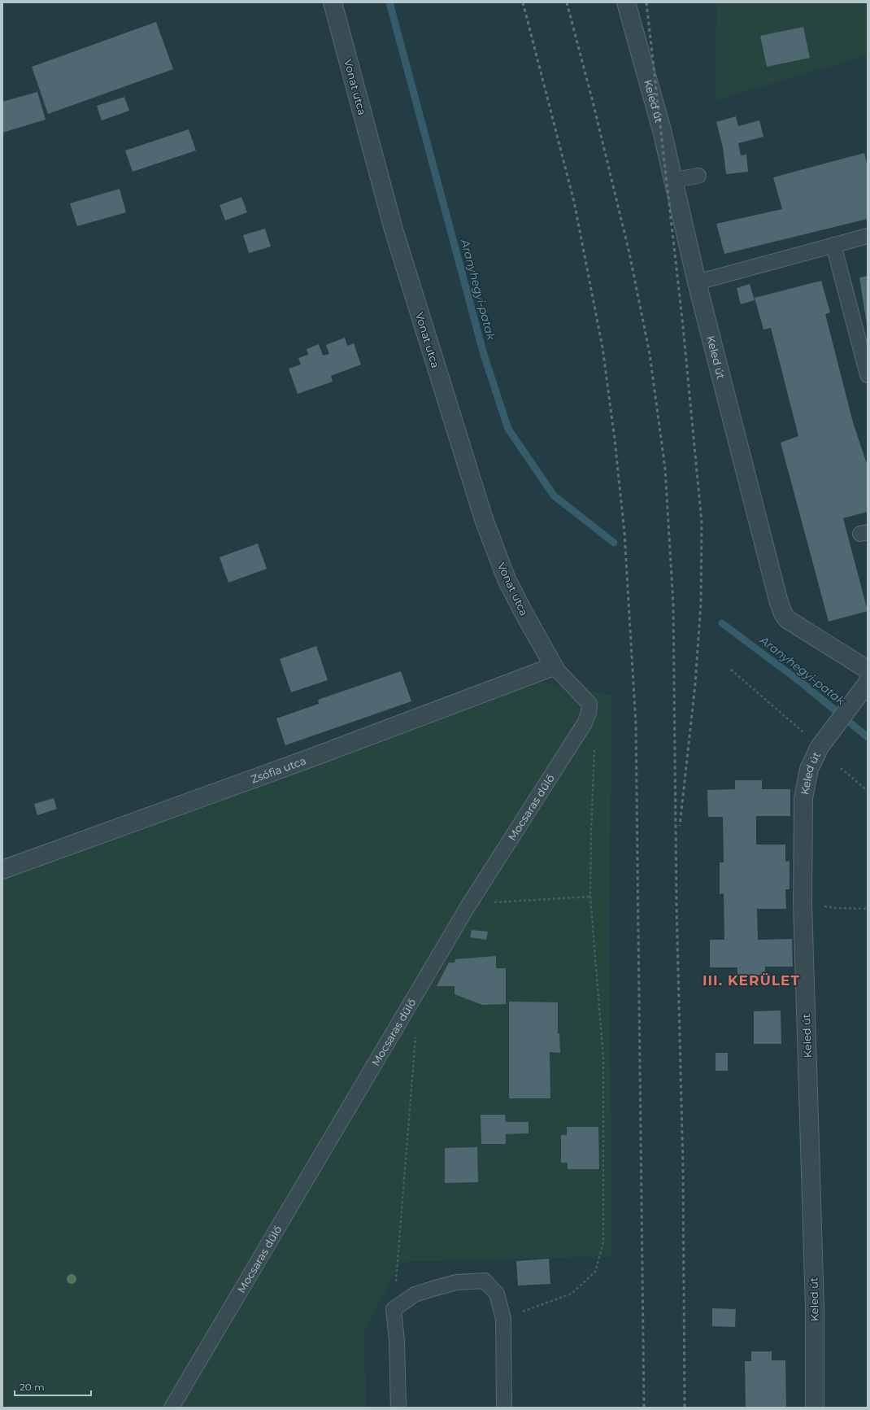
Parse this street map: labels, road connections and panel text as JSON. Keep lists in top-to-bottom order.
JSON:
{
  "streets": {
    "street": ["Vonat utca", "Keled út", "Zsófia utca"],
    "lane": ["Mocsaras dűlő"]
  },
  "crossings": [
    ["Vonat utca", "Zsófia utca"],
    ["Vonat utca", "Mocsaras dűlő"],
    ["Zsófia utca", "Mocsaras dűlő"]
  ],
  "districts": ["III. KERÜLET"],
  "water": ["Aranyhegyi-patak"],
  "scale_bar": "20 m"
}
